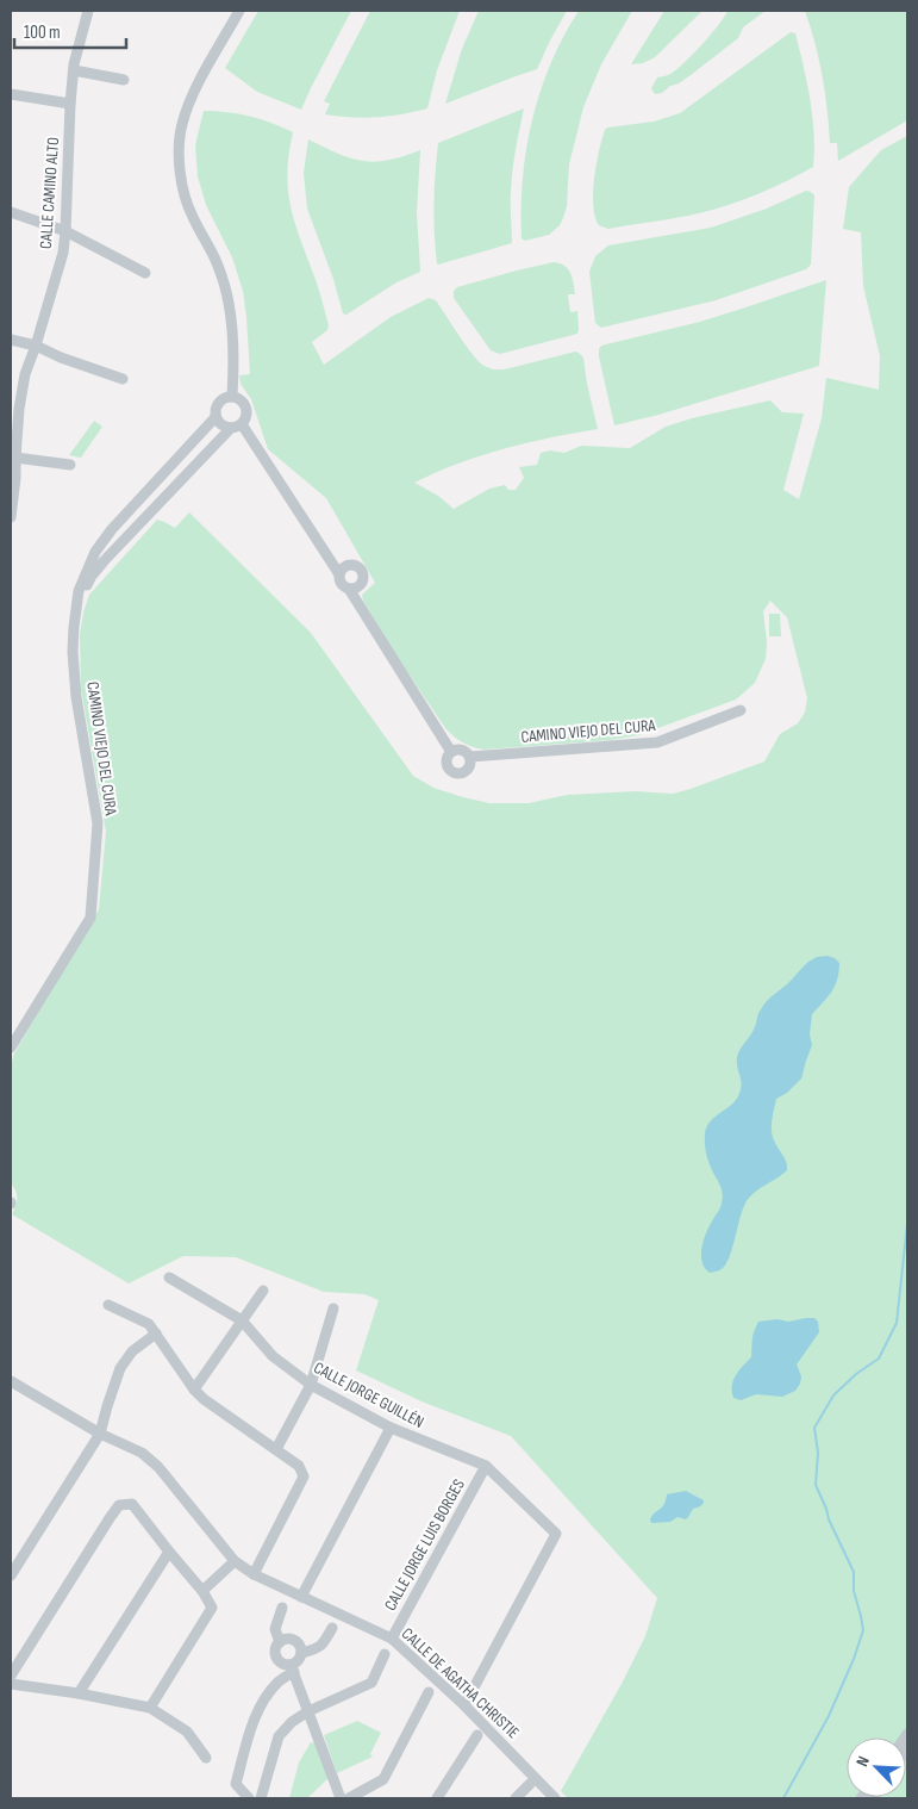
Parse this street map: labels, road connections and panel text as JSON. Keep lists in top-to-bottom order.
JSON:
{
  "streets": {
    "street": [
      "CALLE CAMINO ALTO",
      "CAMINO VIEJO DEL CURA",
      "CALLE JORGE GUILLÉN",
      "CALLE JORGE LUIS BORGES",
      "CALLE DE AGATHA CHRISTIE"
    ]
  },
  "crossings": [
    ["CALLE JORGE GUILLÉN", "CALLE JORGE LUIS BORGES"],
    ["CALLE JORGE GUILLÉN", "CALLE DE AGATHA CHRISTIE"],
    ["CALLE JORGE LUIS BORGES", "CALLE DE AGATHA CHRISTIE"]
  ],
  "scale_bar": "100 m",
  "north": "top left"
}
